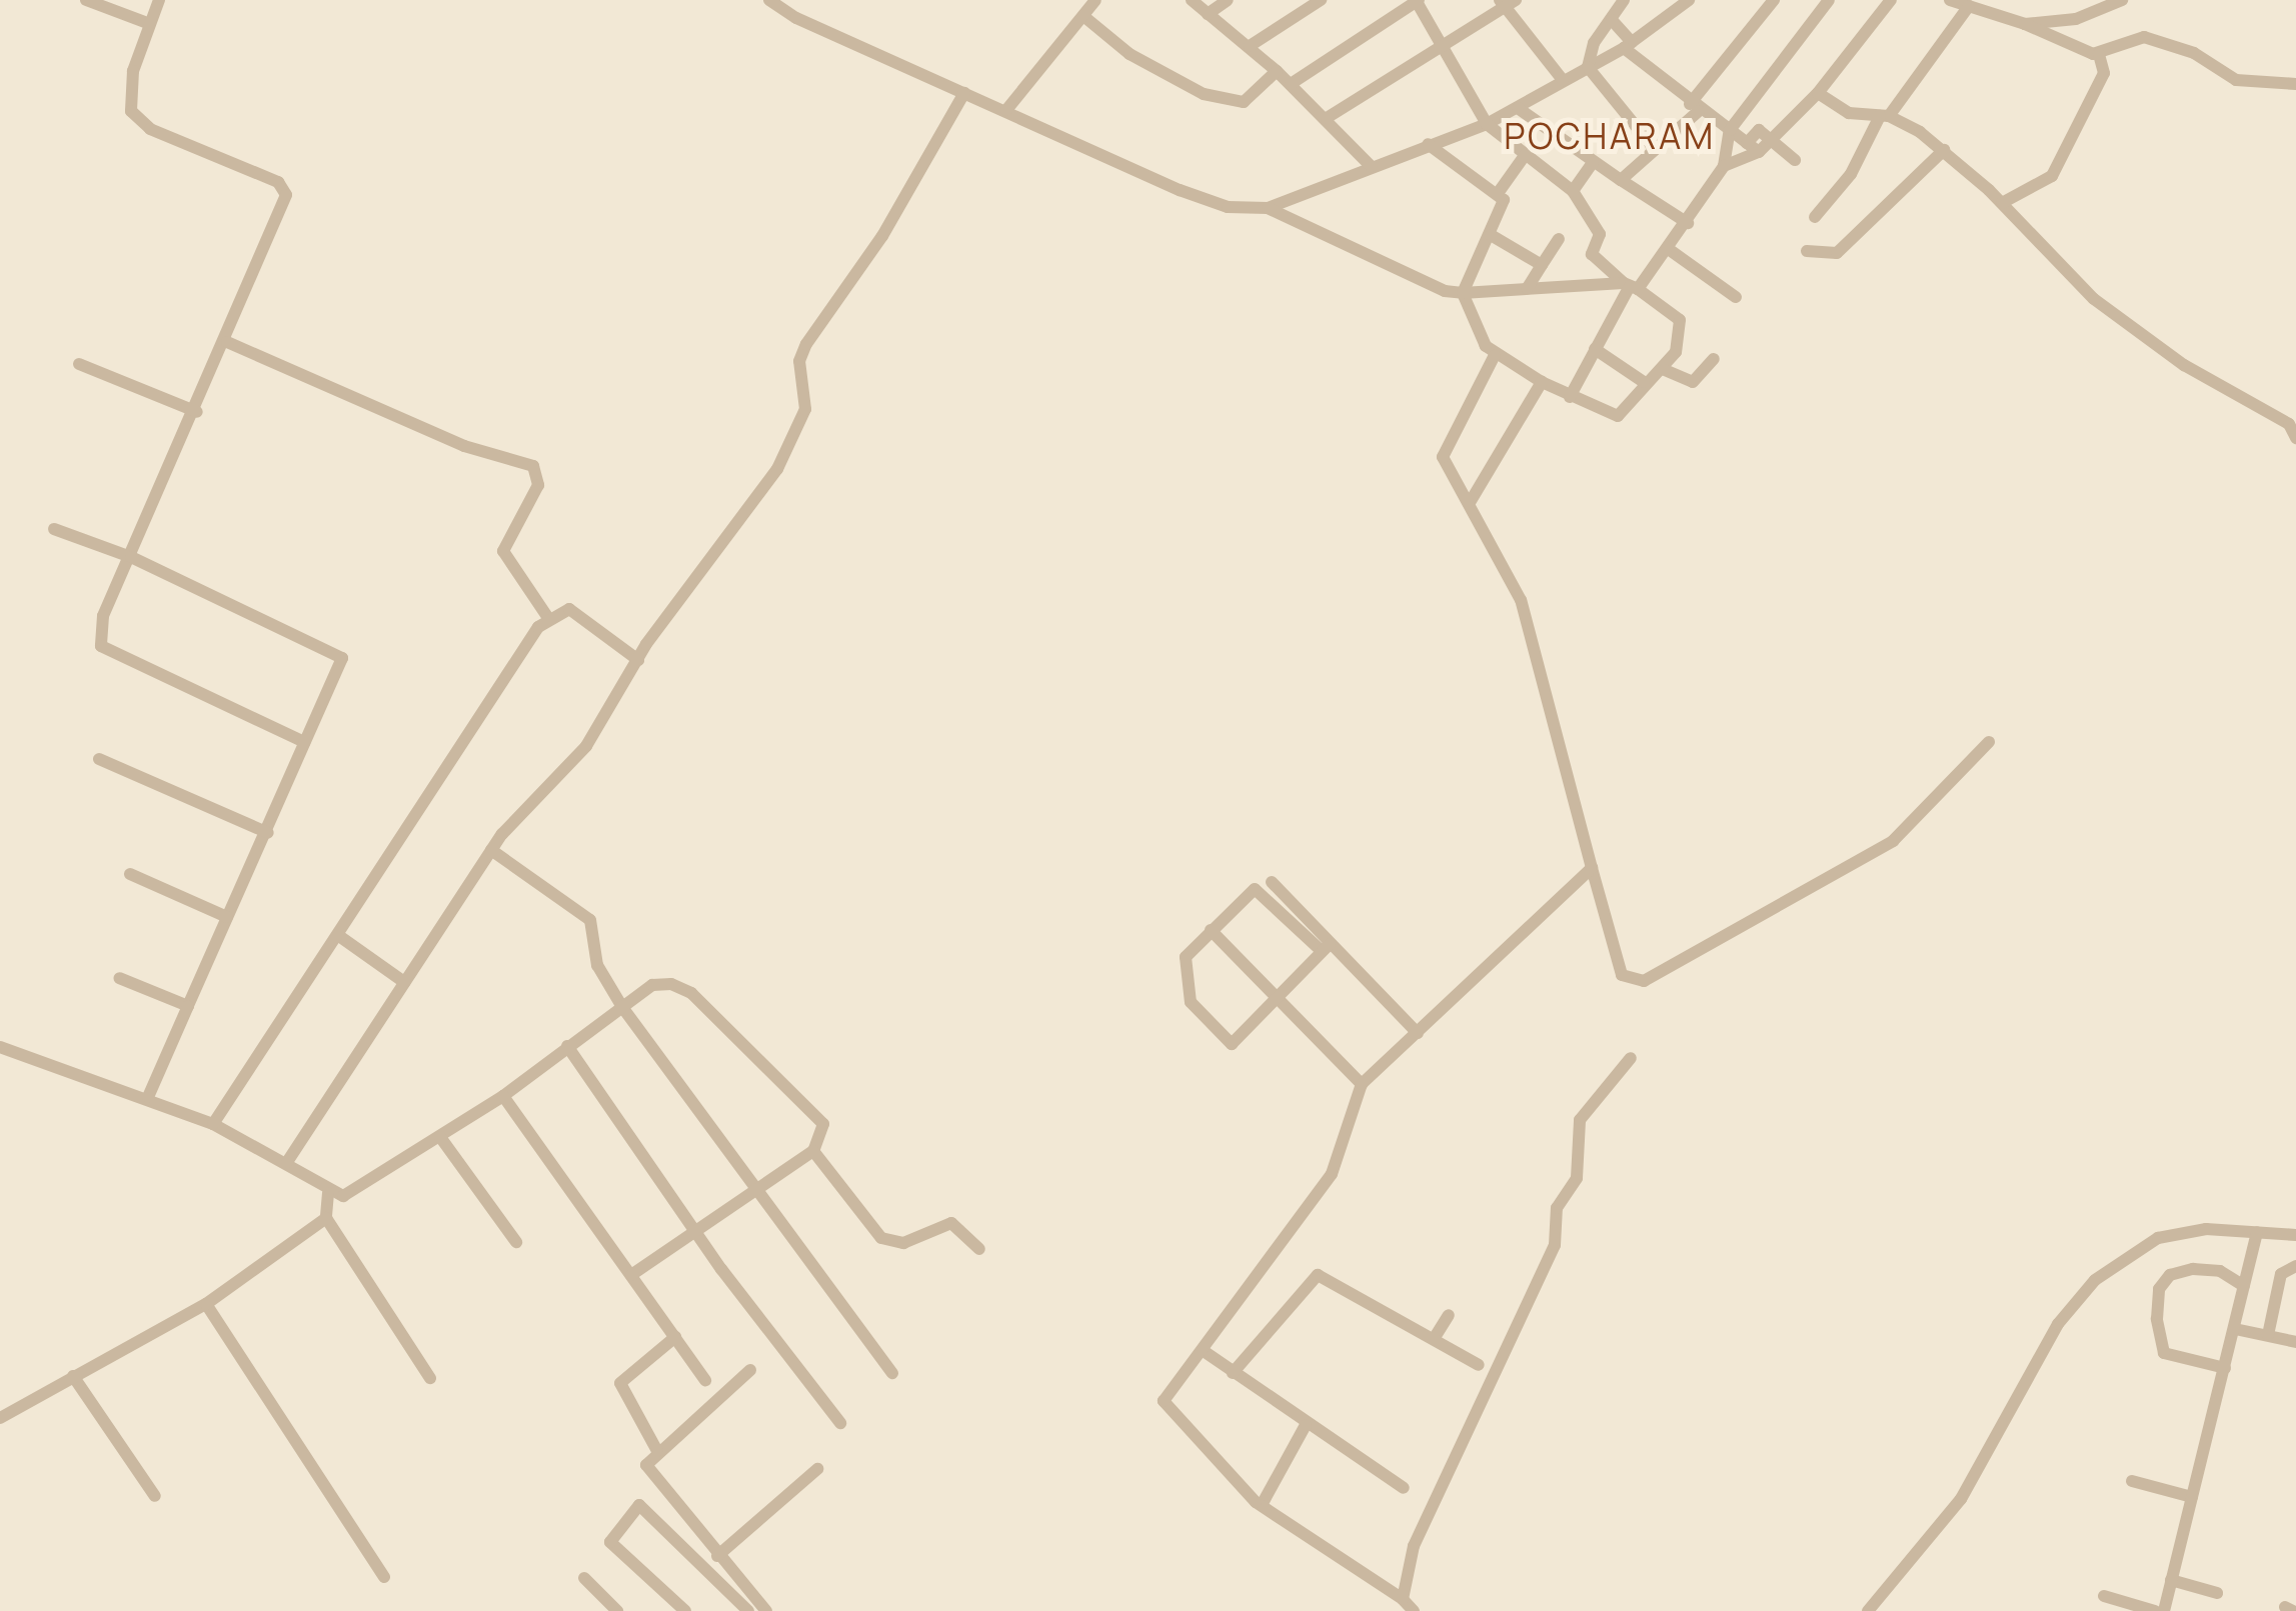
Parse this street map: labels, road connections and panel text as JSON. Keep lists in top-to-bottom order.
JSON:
{
  "districts": ["POCHARAM"]
}
